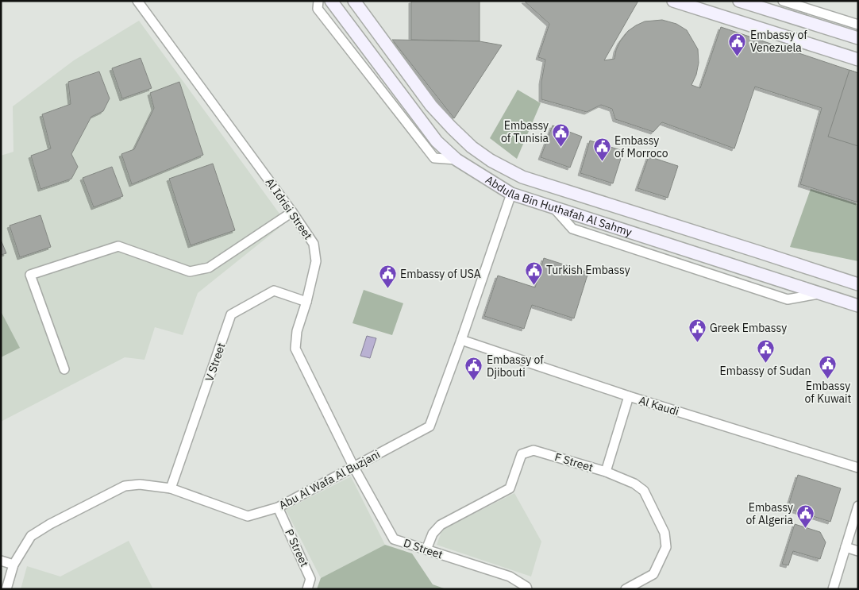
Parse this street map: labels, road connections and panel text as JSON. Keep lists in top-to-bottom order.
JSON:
{
  "streets": {
    "street": [
      "Abdulla Bin Huthafah Al Sahmy",
      "Al Idrisi Street",
      "V Street",
      "Al Kaudi",
      "F Street",
      "Abu Al Wafa Al Buzjani",
      "P Street",
      "D Street"
    ]
  },
  "crossings": [
    ["Abdulla Bin Huthafah Al Sahmy", "Abu Al Wafa Al Buzjani"],
    ["Al Idrisi Street", "V Street"],
    ["Al Idrisi Street", "D Street"],
    ["V Street", "Abu Al Wafa Al Buzjani"],
    ["Al Kaudi", "Abu Al Wafa Al Buzjani"],
    ["F Street", "D Street"],
    ["Abu Al Wafa Al Buzjani", "P Street"],
    ["Abu Al Wafa Al Buzjani", "D Street"]
  ],
  "places": {
    "public building": [
      "Embassy of Venezuela",
      "Embassy of Tunisia",
      "Embassy of Morroco",
      "Turkish Embassy",
      "Embassy of USA",
      "Greek Embassy",
      "Embassy of Sudan",
      "Embassy of Kuwait",
      "Embassy of Djibouti",
      "Embassy of Algeria"
    ]
  }
}
